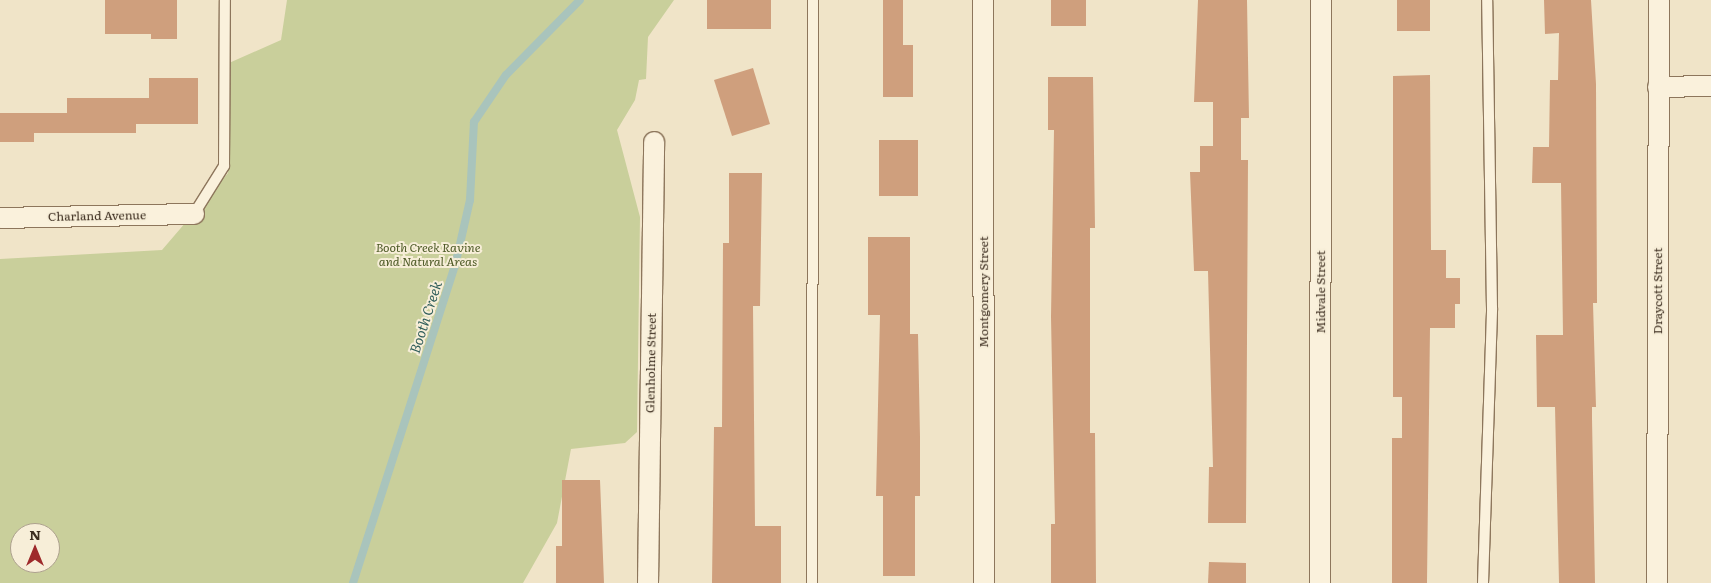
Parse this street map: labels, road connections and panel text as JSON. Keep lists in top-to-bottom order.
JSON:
{
  "streets": {
    "street": [
      "Charland Avenue",
      "Draycott Street",
      "Montgomery Street",
      "Midvale Street",
      "Glenholme Street"
    ]
  },
  "water": ["Booth Creek"],
  "parks": ["Booth Creek Ravine and Natural Areas"],
  "north": "top"
}
